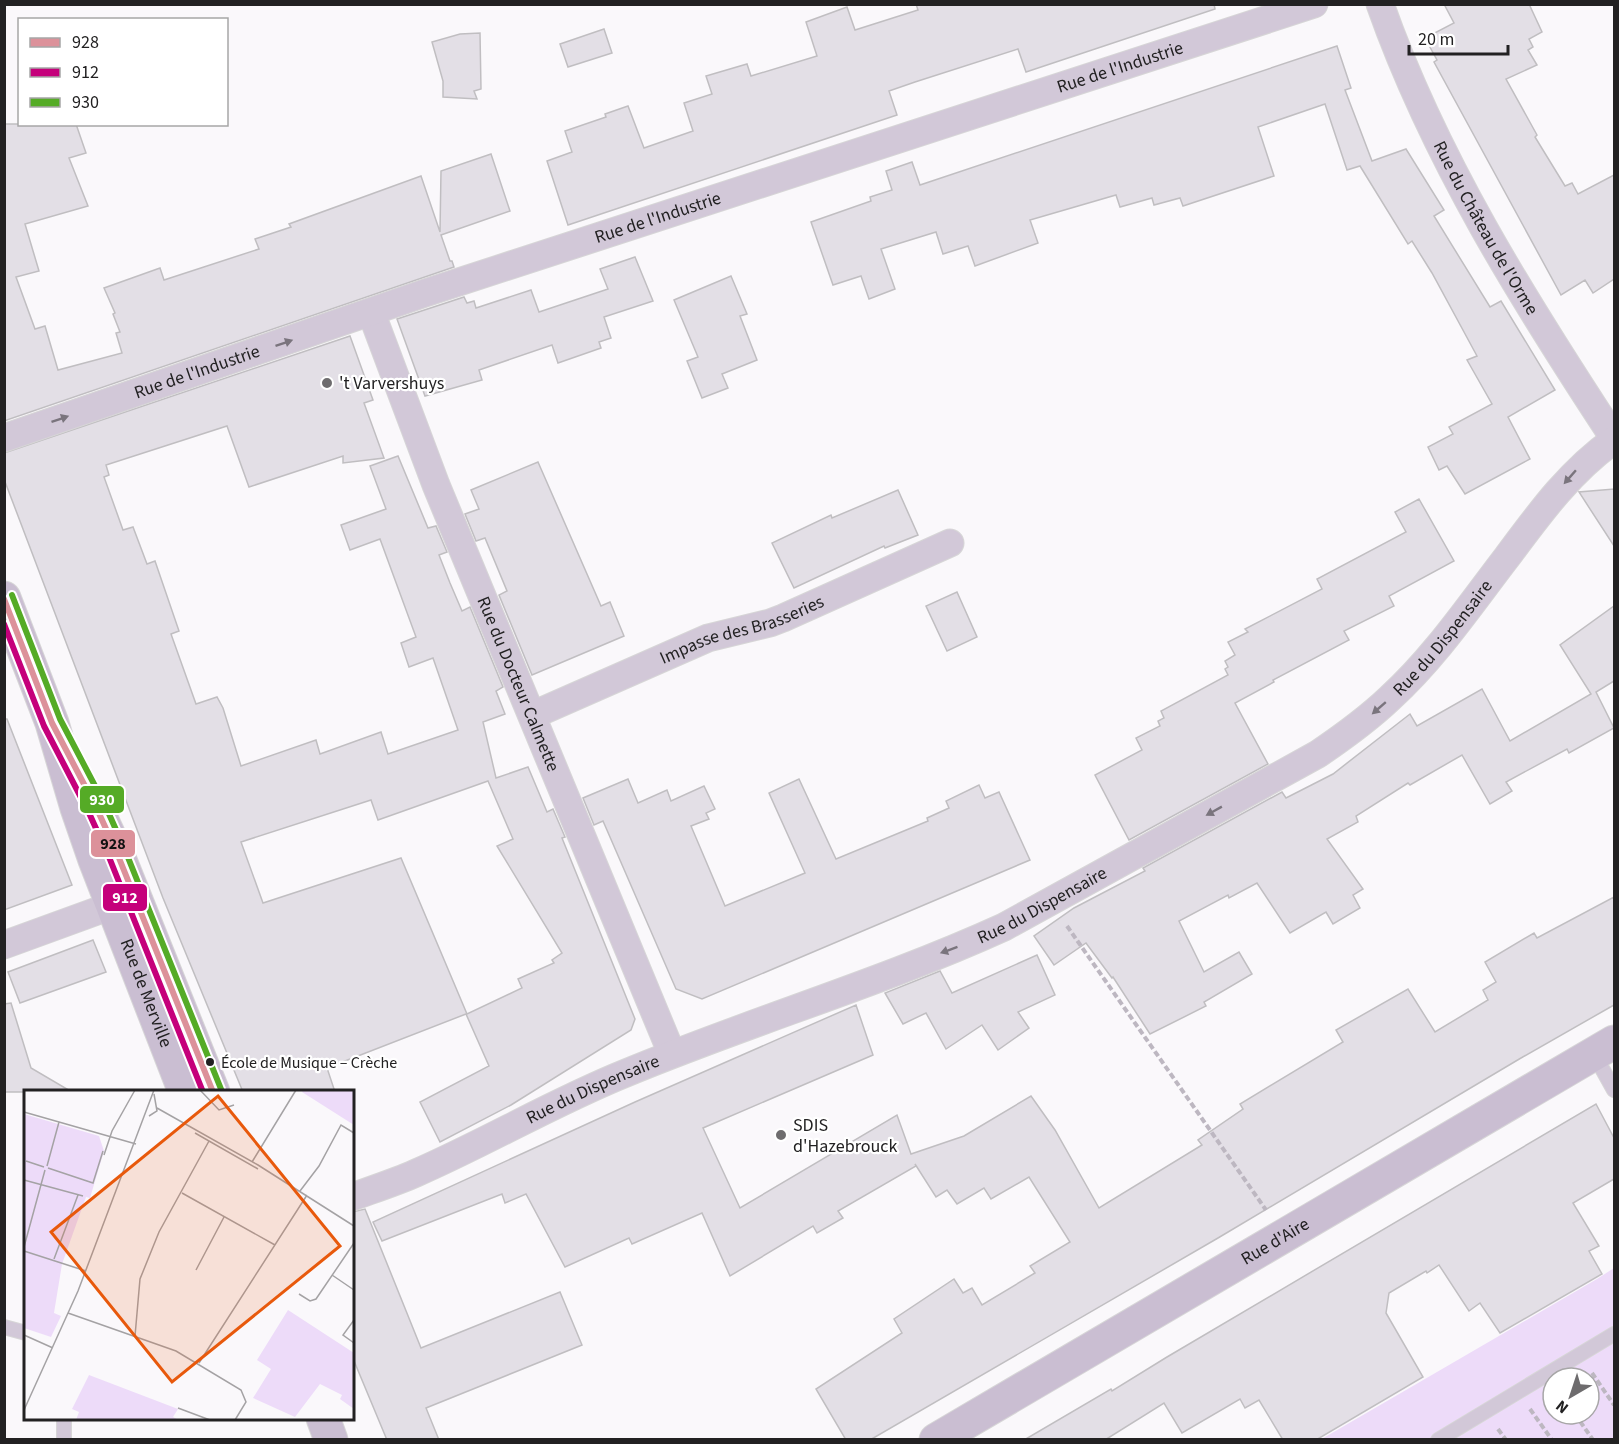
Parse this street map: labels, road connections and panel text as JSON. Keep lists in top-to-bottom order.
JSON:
{
  "streets": {
    "street": [
      "Rue de l'Industrie",
      "Rue du Château de l'Orme",
      "Impasse des Brasseries",
      "Rue du Dispensaire",
      "Rue du Docteur Calmette",
      "Rue de Merville",
      "Rue d'Aire"
    ]
  },
  "crossings": [
    ["Rue de l'Industrie", "Rue du Docteur Calmette"],
    ["Rue du Château de l'Orme", "Rue du Dispensaire"],
    ["Impasse des Brasseries", "Rue du Docteur Calmette"],
    ["Rue du Dispensaire", "Rue du Docteur Calmette"]
  ],
  "one_way": ["Rue du Dispensaire"],
  "places": ["'t Varvershuys", "École de Musique – Crèche", "SDIS d'Hazebrouck"],
  "lines": ["transit line 930", "transit line 928", "transit line 912"],
  "legend": ["928", "912", "930"],
  "scale_bar": "20 m",
  "north": "bottom left"
}
